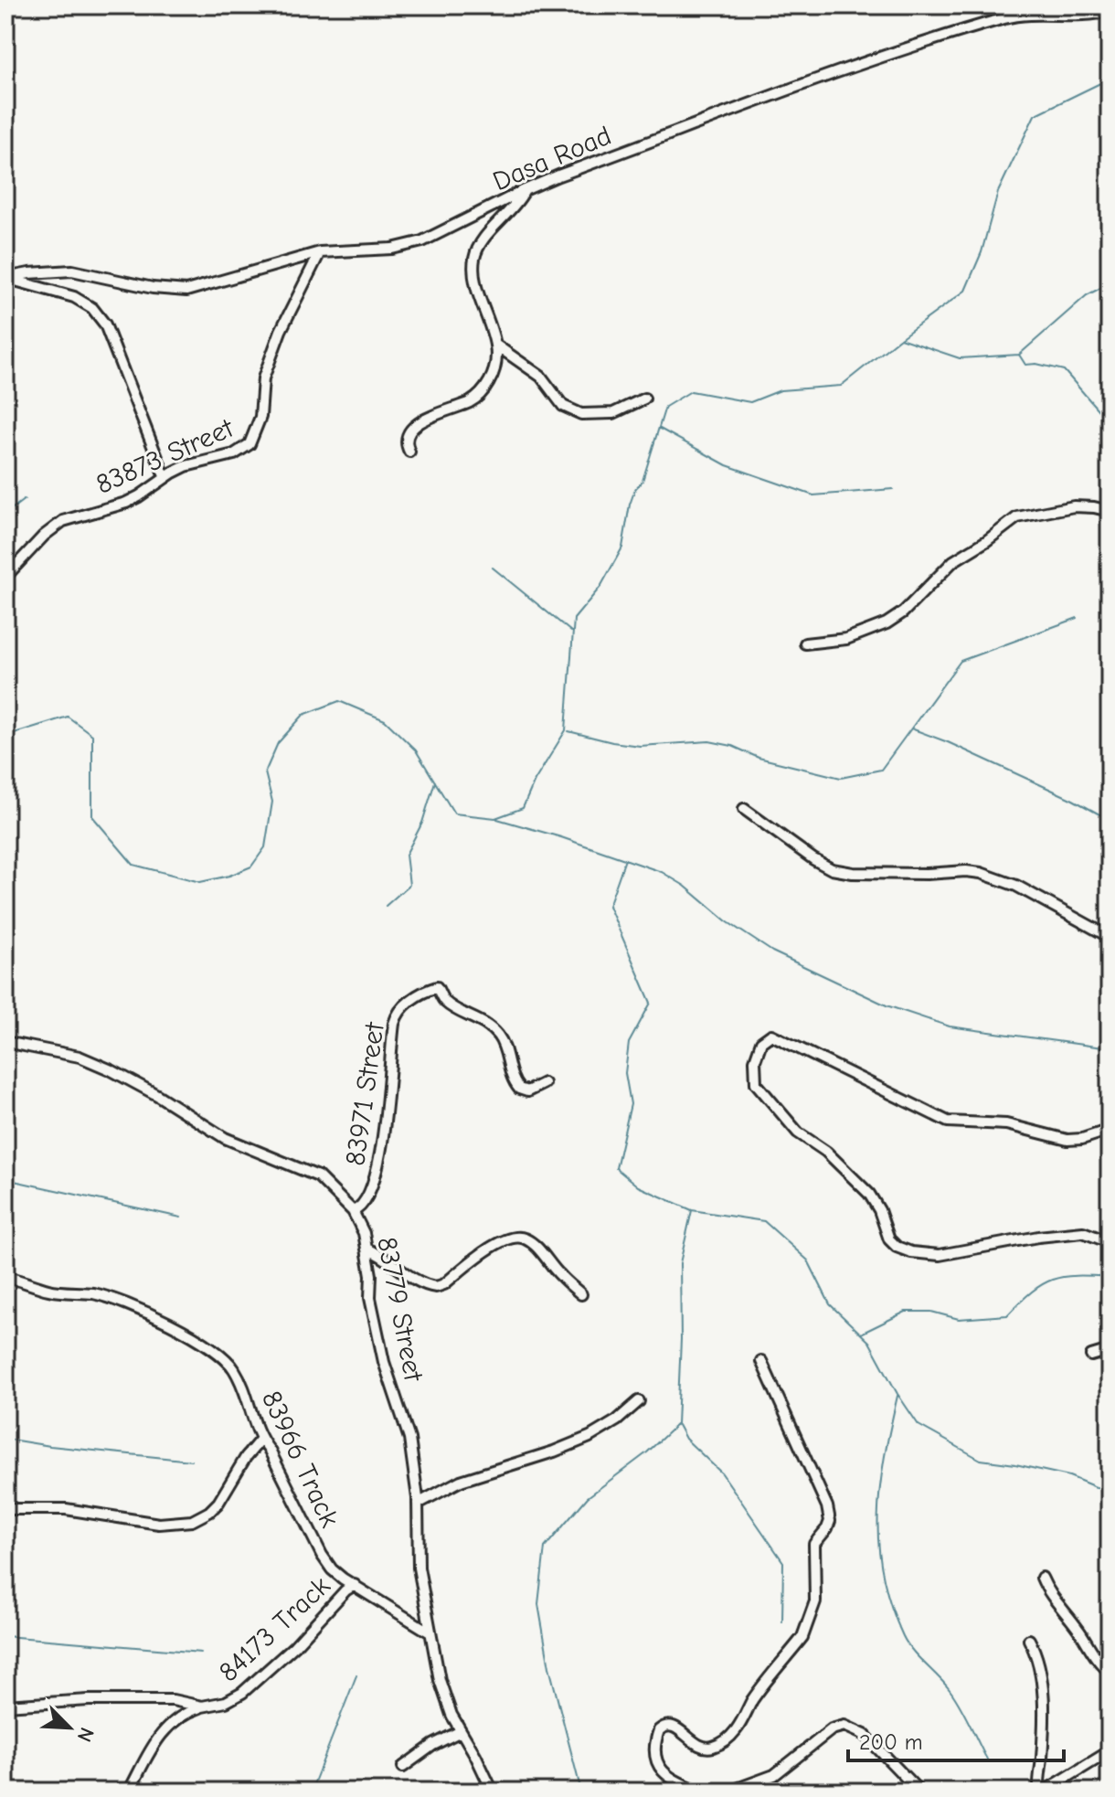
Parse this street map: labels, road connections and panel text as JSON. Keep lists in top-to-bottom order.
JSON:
{
  "streets": {
    "street": [
      "Dasa Road",
      "83873 Street",
      "83971 Street",
      "83779 Street",
      "83966 Track",
      "84173 Track"
    ]
  },
  "crossings": [
    ["Dasa Road", "83873 Street"],
    ["83971 Street", "83779 Street"],
    ["83779 Street", "83966 Track"],
    ["83966 Track", "84173 Track"]
  ],
  "scale_bar": "200 m",
  "north": "bottom right"
}
